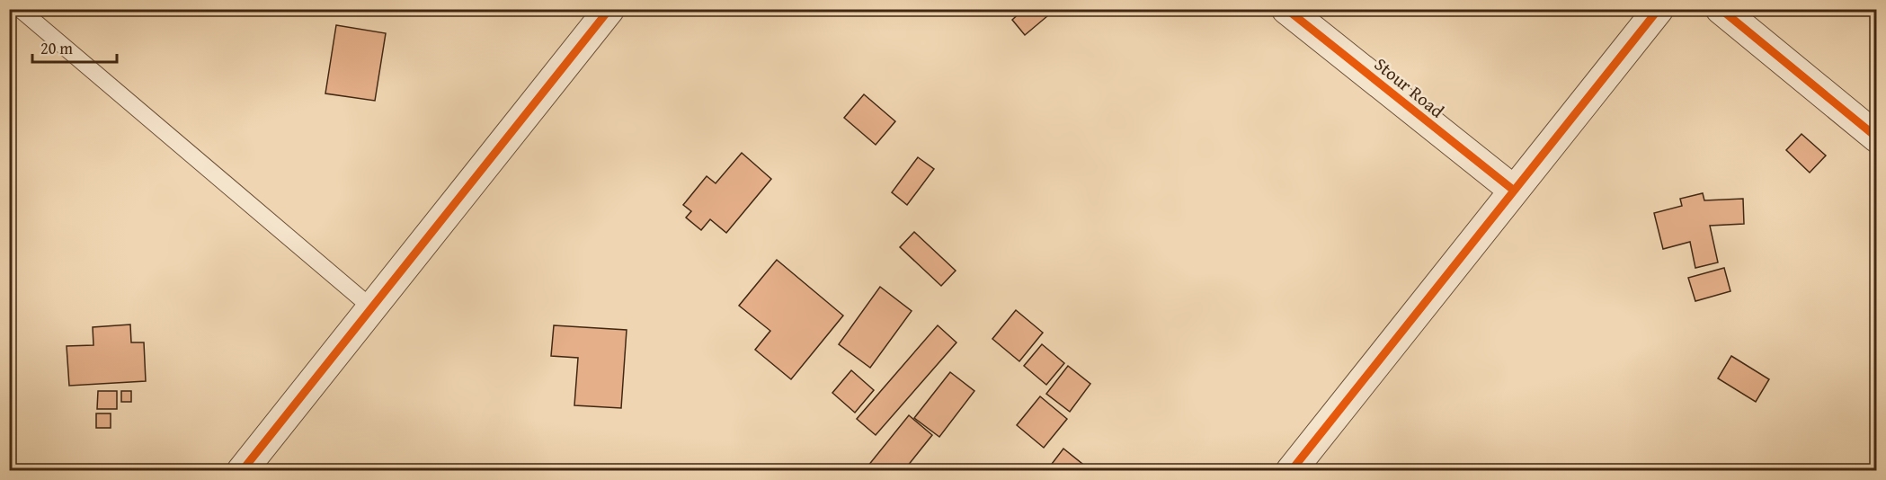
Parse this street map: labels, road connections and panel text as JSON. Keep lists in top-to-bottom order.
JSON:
{
  "streets": {
    "street": ["Stour Road"]
  },
  "scale_bar": "20 m"
}
